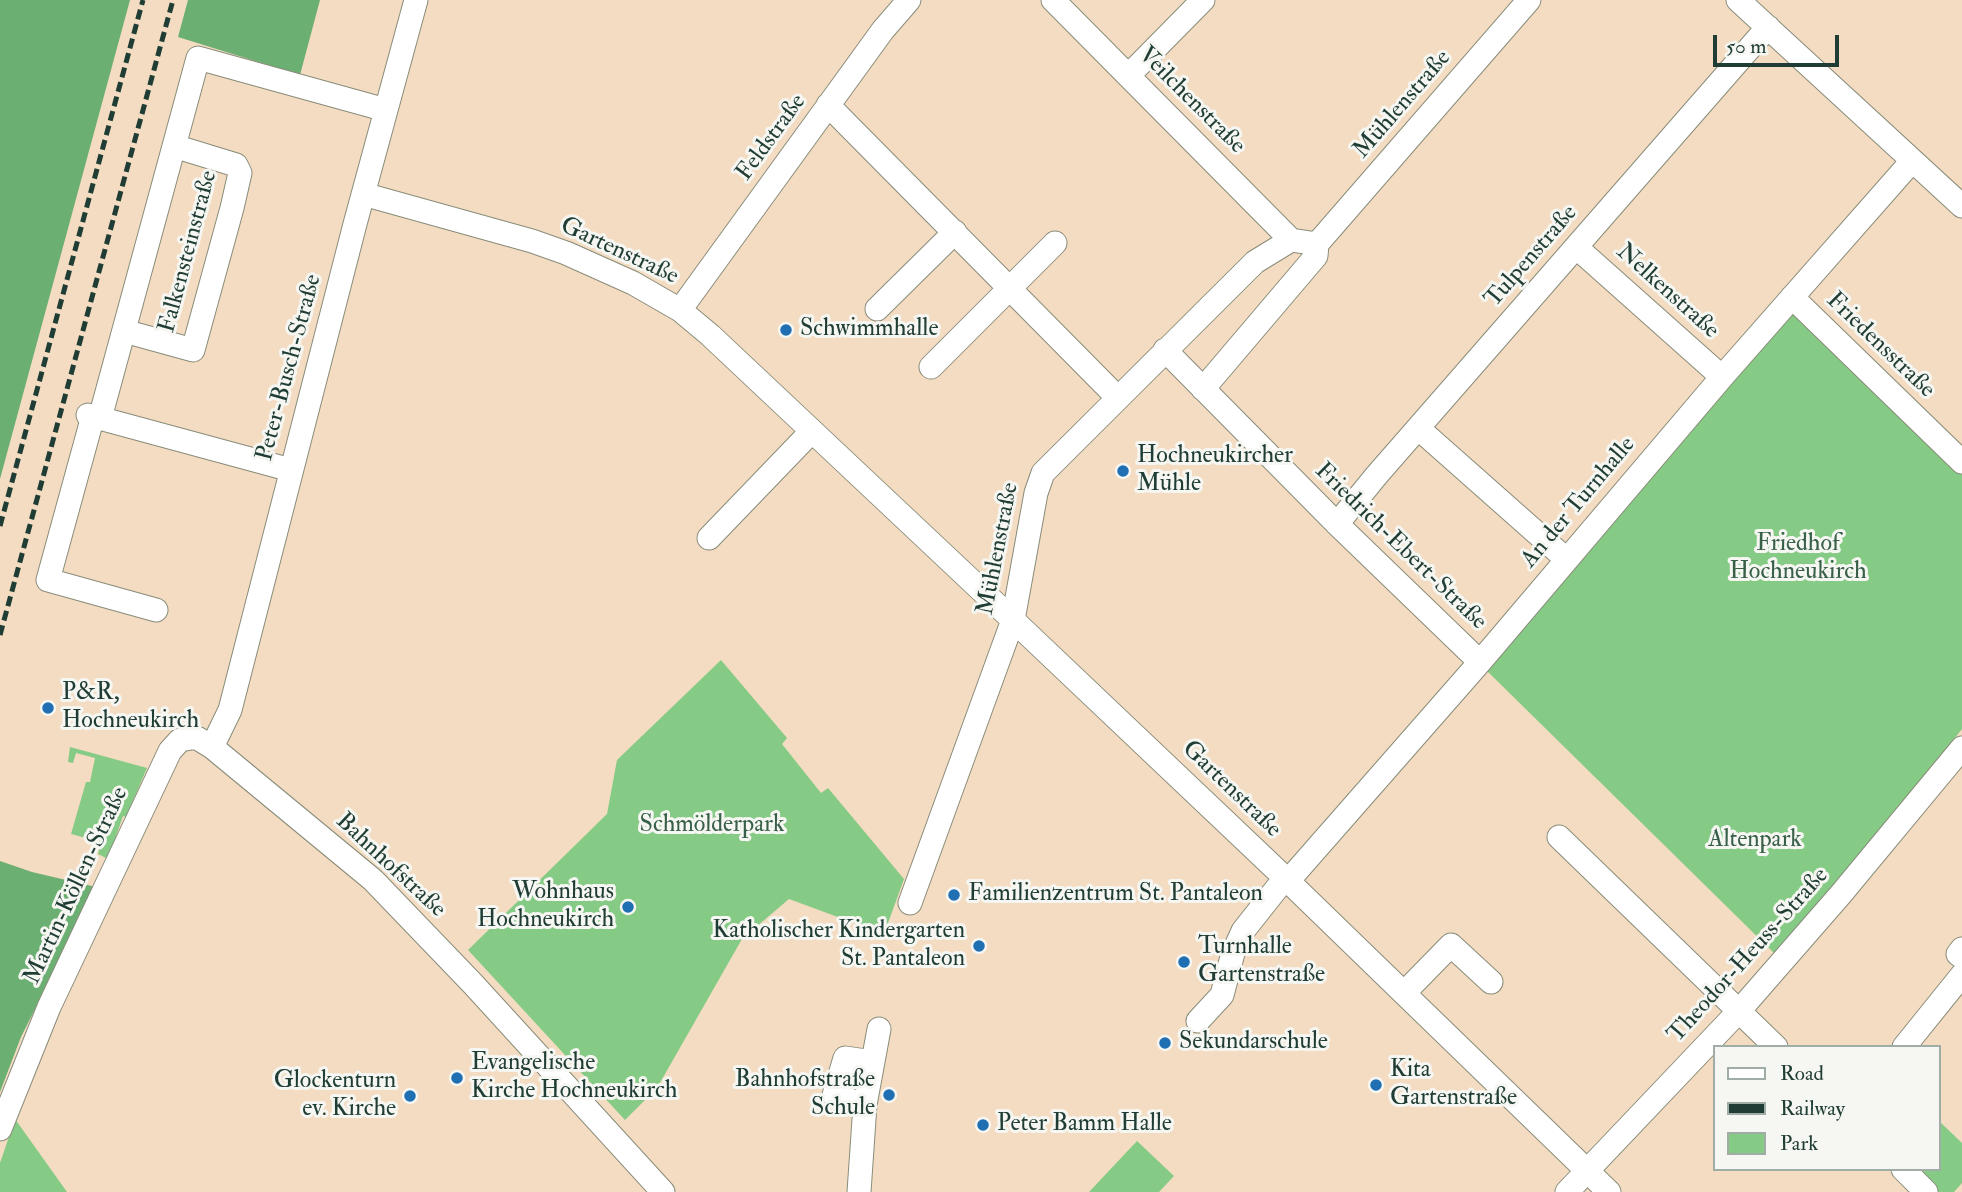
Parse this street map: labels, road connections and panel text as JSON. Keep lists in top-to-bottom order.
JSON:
{
  "streets": {
    "street": [
      "Veilchenstraße",
      "Mühlenstraße",
      "Feldstraße",
      "Falkensteinstraße",
      "Gartenstraße",
      "Tulpenstraße",
      "Nelkenstraße",
      "Friedensstraße",
      "Peter-Busch-Straße",
      "An der Turnhalle",
      "Friedrich-Ebert-Straße",
      "Bahnhofstraße",
      "Martin-Köllen-Straße",
      "Theodor-Heuss-Straße"
    ]
  },
  "crossings": [
    ["Veilchenstraße", "Mühlenstraße"],
    ["Mühlenstraße", "Gartenstraße"],
    ["Mühlenstraße", "Friedrich-Ebert-Straße"],
    ["Feldstraße", "Gartenstraße"],
    ["Falkensteinstraße", "Peter-Busch-Straße"],
    ["Gartenstraße", "Peter-Busch-Straße"],
    ["Gartenstraße", "An der Turnhalle"],
    ["Gartenstraße", "Theodor-Heuss-Straße"],
    ["Tulpenstraße", "Nelkenstraße"],
    ["Tulpenstraße", "Friedrich-Ebert-Straße"],
    ["Nelkenstraße", "An der Turnhalle"],
    ["Friedensstraße", "An der Turnhalle"],
    ["Peter-Busch-Straße", "Bahnhofstraße"],
    ["Peter-Busch-Straße", "Martin-Köllen-Straße"],
    ["An der Turnhalle", "Friedrich-Ebert-Straße"],
    ["Bahnhofstraße", "Martin-Köllen-Straße"]
  ],
  "parks": ["Friedhof Hochneukirch", "Schmölderpark", "Altenpark"],
  "places": [
    "Schwimmhalle",
    "Hochneukircher Mühle",
    "P&R, Hochneukirch",
    "Familienzentrum St. Pantaleon",
    "Wohnhaus Hochneukirch",
    "Katholischer Kindergarten St. Pantaleon",
    "Turnhalle Gartenstraße",
    "Sekundarschule",
    "Evangelische Kirche Hochneukirch",
    "Kita Gartenstraße",
    "Bahnhofstraße Schule",
    "Glockenturn ev. Kirche",
    "Peter Bamm Halle"
  ],
  "legend": ["Road", "Railway", "Park"],
  "scale_bar": "50 m"
}
